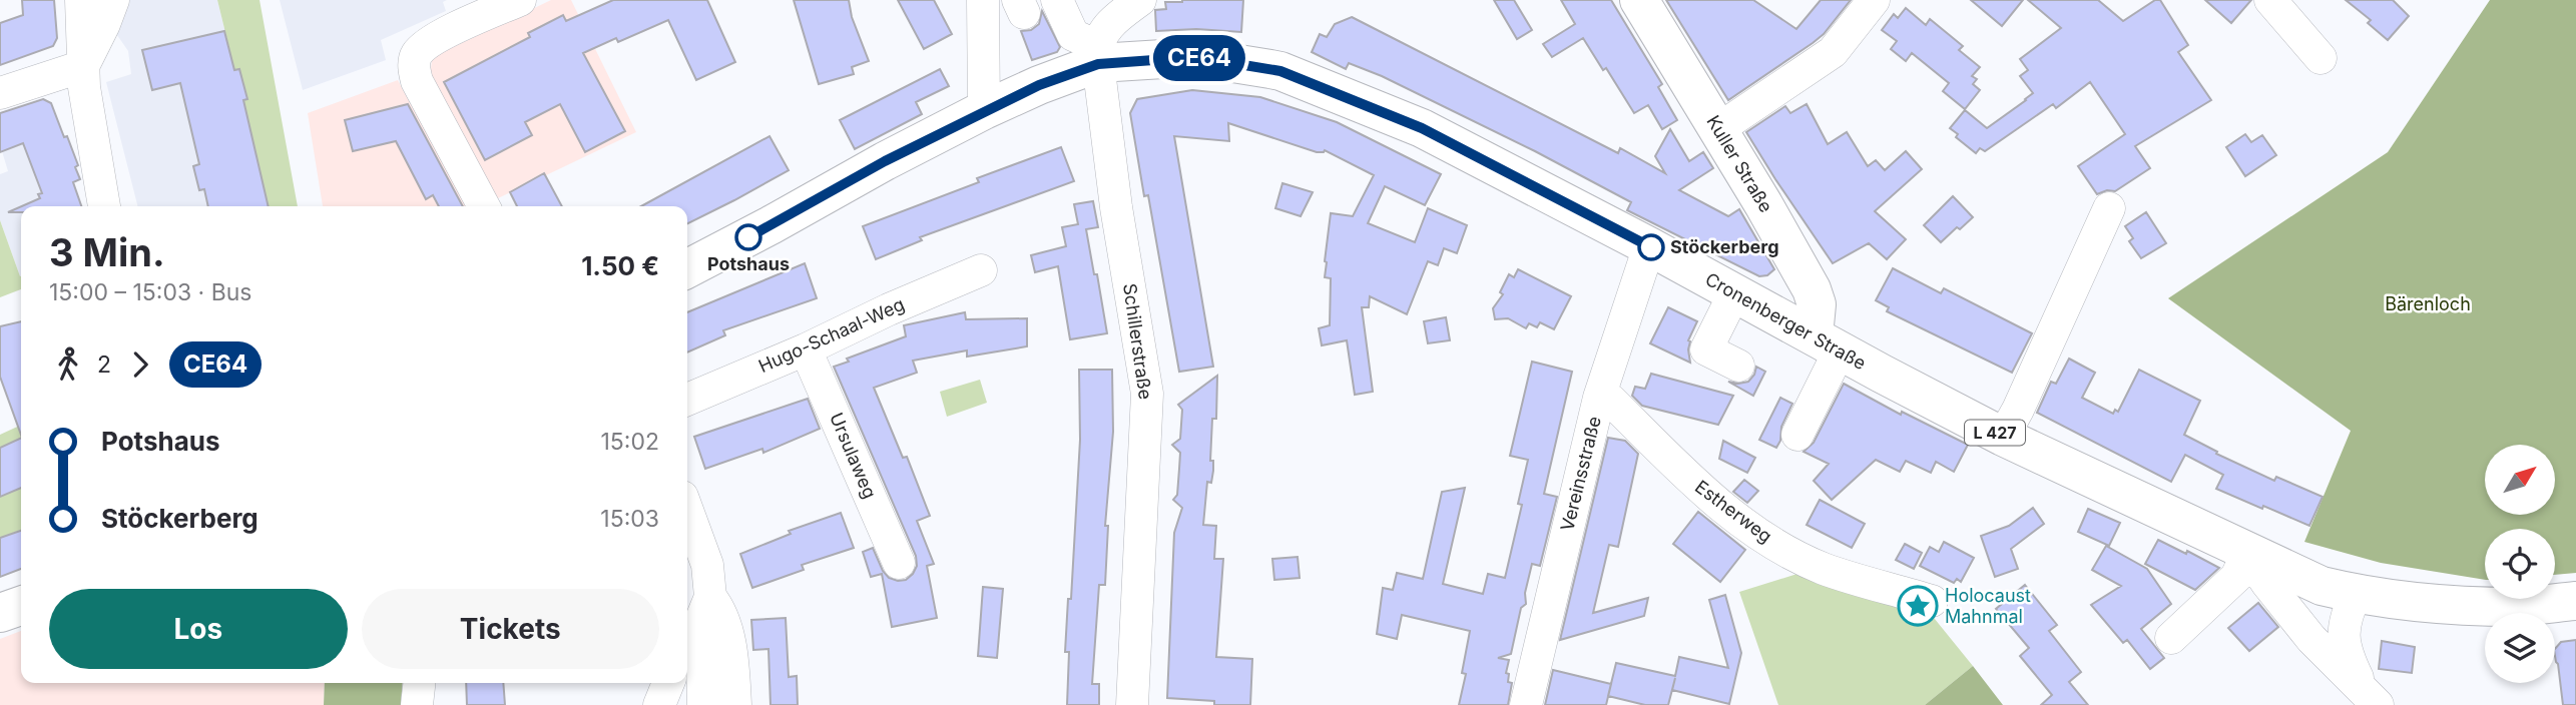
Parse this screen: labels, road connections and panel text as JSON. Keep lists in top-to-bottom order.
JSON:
{
  "streets": {
    "main road": ["Kuller Straße", "Cronenberger Straße", "L 427"],
    "street": [
      "Hugo-Schaal-Weg",
      "Schillerstraße",
      "Ursulaweg",
      "Vereinsstraße",
      "Estherweg"
    ]
  },
  "crossings": [
    ["Kuller Straße", "Cronenberger Straße"],
    ["Cronenberger Straße", "Schillerstraße"],
    ["Cronenberger Straße", "Vereinsstraße"],
    ["Hugo-Schaal-Weg", "Ursulaweg"],
    ["Vereinsstraße", "Estherweg"]
  ],
  "parks": ["Bärenloch"],
  "places": {
    "other": ["Potshaus", "Stöckerberg"],
    "place": ["Holocaust Mahnmal"]
  },
  "lines": ["bus line CE64"],
  "north": "top right",
  "page": {
    "on_map": "CE64",
    "heading": ["3 Min.", "15:00 – 15:03 · Bus", "1.50 €"],
    "legs": ["2", "CE64"],
    "list": [
      {
        "name": "Potshaus",
        "value": "15:02"
      },
      {
        "name": "Stöckerberg",
        "value": "15:03"
      }
    ],
    "buttons": ["Los", "Tickets"]
  }
}
